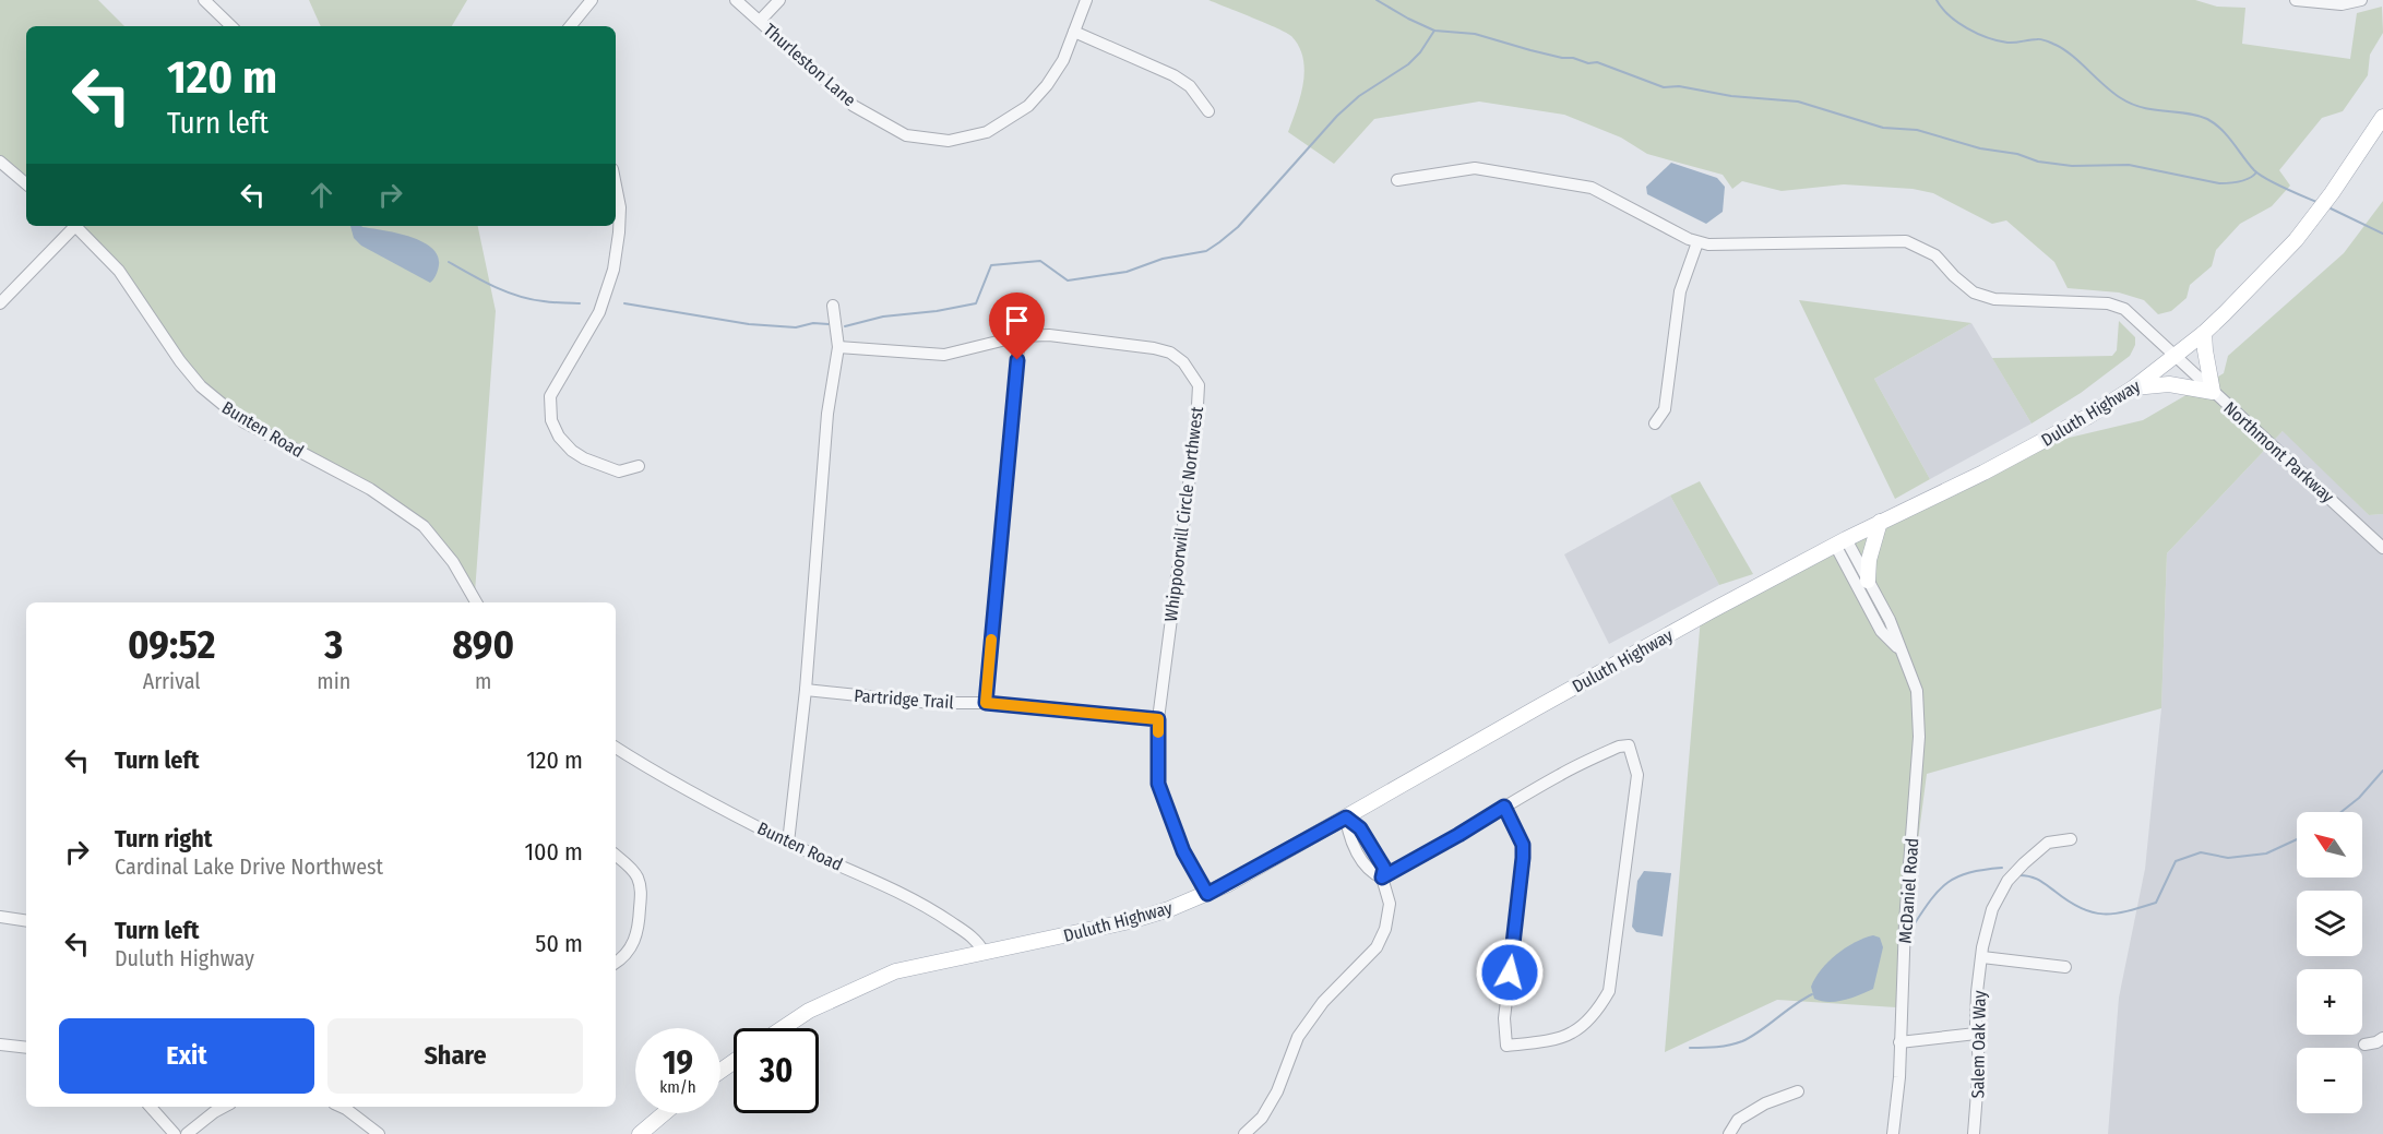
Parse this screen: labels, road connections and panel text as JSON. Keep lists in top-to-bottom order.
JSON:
{
  "streets": {
    "main road": ["Duluth Highway"],
    "street": [
      "Thurleston Lane",
      "Bunten Road",
      "Northmont Parkway",
      "Whippoorwill Circle Northwest",
      "Partridge Trail",
      "McDaniel Road",
      "Salem Oak Way"
    ]
  },
  "crossings": [
    ["Duluth Highway", "Bunten Road"],
    ["Duluth Highway", "Northmont Parkway"],
    ["Duluth Highway", "Whippoorwill Circle Northwest"],
    ["Duluth Highway", "McDaniel Road"],
    ["Whippoorwill Circle Northwest", "Partridge Trail"]
  ],
  "north": "top left",
  "page": {
    "turn": ["120 m", "Turn left"],
    "eta": [
      "09:52",
      "Arrival",
      "3",
      "min",
      "890",
      "m"
    ],
    "list": [
      {
        "name": "Turn left",
        "value": "120 m"
      },
      {
        "name": "Turn right",
        "note": "Cardinal Lake Drive Northwest",
        "value": "100 m"
      },
      {
        "name": "Turn left",
        "note": "Duluth Highway",
        "value": "50 m"
      }
    ],
    "map_buttons": ["+", "−"],
    "buttons": ["Exit", "Share"],
    "speed": "19 km/h",
    "limit": "30"
  }
}
